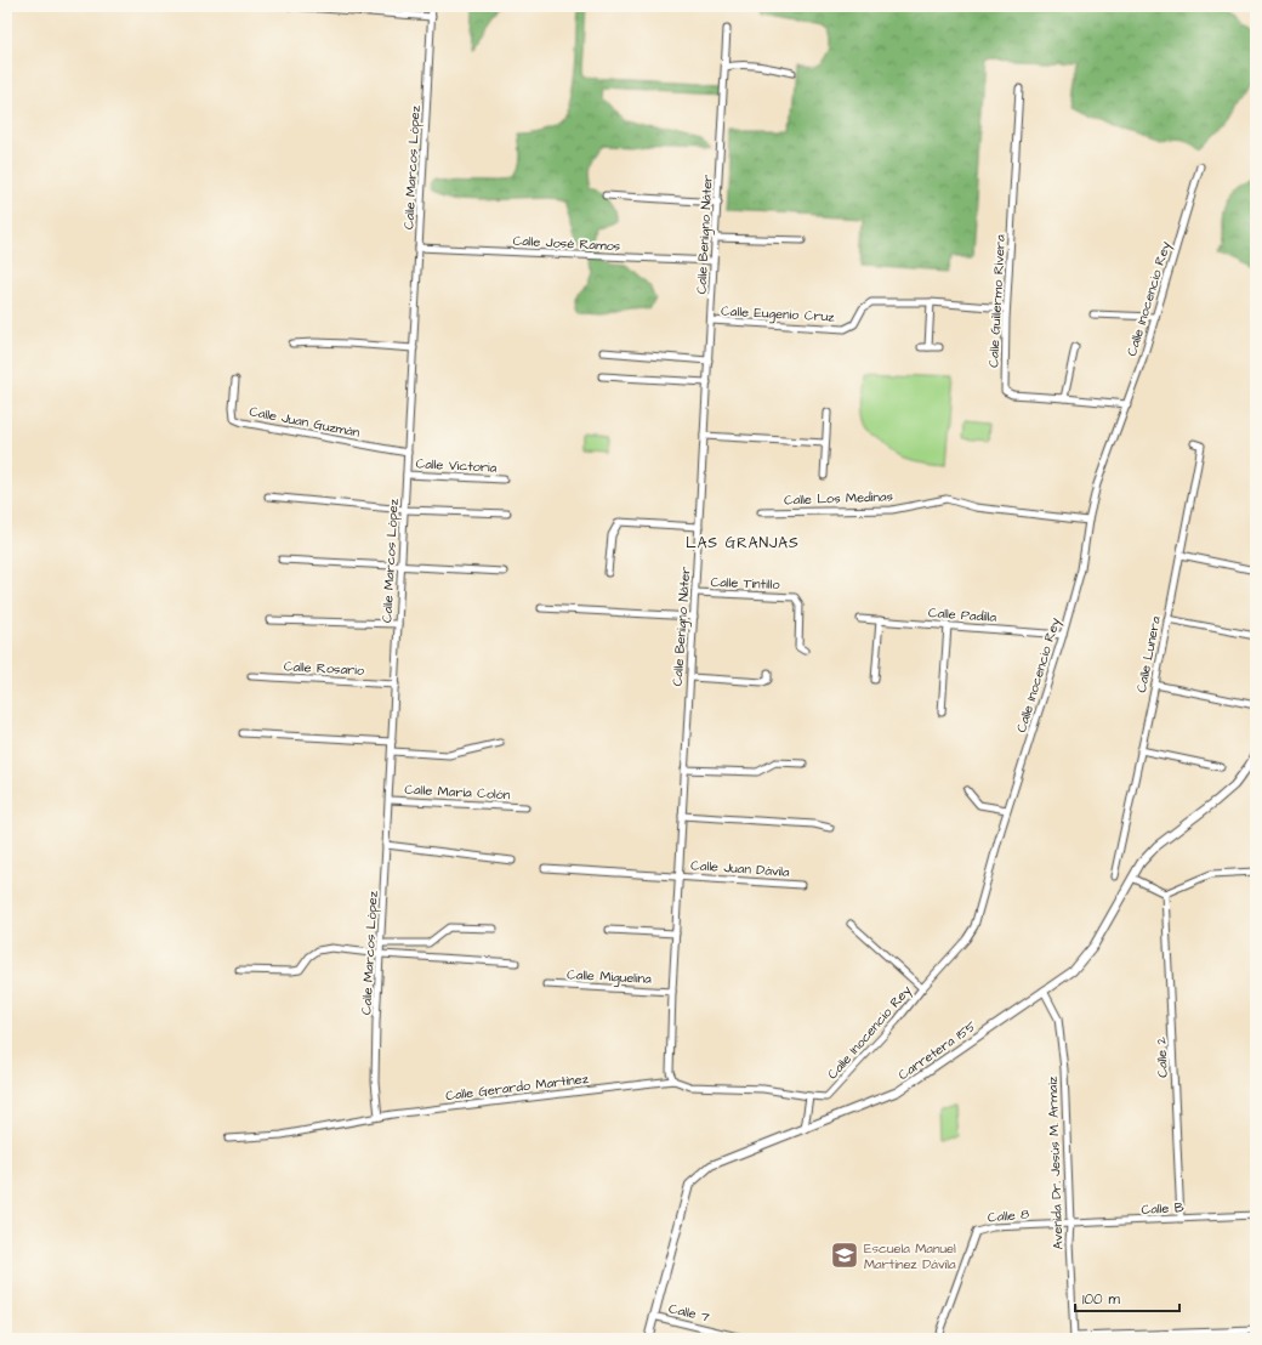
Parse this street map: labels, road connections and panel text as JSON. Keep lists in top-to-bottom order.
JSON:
{
  "streets": {
    "street": [
      "Calle Marcos López",
      "Calle Benigno Náter",
      "Calle José Ramos",
      "Calle Inocencio Rey",
      "Calle Guillermo Rivera",
      "Calle Eugenio Cruz",
      "Calle Juan Guzmán",
      "Calle Victoria",
      "Calle Los Medinas",
      "Calle Tintillo",
      "Calle Padilla",
      "Calle Lunera",
      "Calle Rosario",
      "Calle María Colón",
      "Calle Juan Dávila",
      "Calle Miguelina",
      "Carretera 155",
      "Calle 2",
      "Calle Gerardo Martínez",
      "Avenida Dr. Jesús M. Armaiz",
      "Calle B",
      "Calle 8",
      "Calle 7"
    ]
  },
  "crossings": [
    ["Calle Marcos López", "Calle José Ramos"],
    ["Calle Marcos López", "Calle Juan Guzmán"],
    ["Calle Marcos López", "Calle Victoria"],
    ["Calle Marcos López", "Calle Rosario"],
    ["Calle Marcos López", "Calle María Colón"],
    ["Calle Marcos López", "Calle Gerardo Martínez"],
    ["Calle Benigno Náter", "Calle José Ramos"],
    ["Calle Benigno Náter", "Calle Eugenio Cruz"],
    ["Calle Benigno Náter", "Calle Tintillo"],
    ["Calle Benigno Náter", "Calle Juan Dávila"],
    ["Calle Benigno Náter", "Calle Miguelina"],
    ["Calle Benigno Náter", "Calle Gerardo Martínez"],
    ["Calle Inocencio Rey", "Calle Guillermo Rivera"],
    ["Calle Inocencio Rey", "Calle Los Medinas"],
    ["Calle Inocencio Rey", "Calle Padilla"],
    ["Calle Inocencio Rey", "Calle Gerardo Martínez"],
    ["Calle Guillermo Rivera", "Calle Eugenio Cruz"],
    ["Carretera 155", "Avenida Dr. Jesús M. Armaiz"],
    ["Carretera 155", "Calle 7"],
    ["Calle 2", "Calle B"],
    ["Avenida Dr. Jesús M. Armaiz", "Calle B"],
    ["Avenida Dr. Jesús M. Armaiz", "Calle 8"],
    ["Calle B", "Calle 8"]
  ],
  "districts": ["LAS GRANJAS"],
  "places": {
    "school or university": ["Escuela Manuel Martínez Dávila"]
  },
  "scale_bar": "100 m"
}
